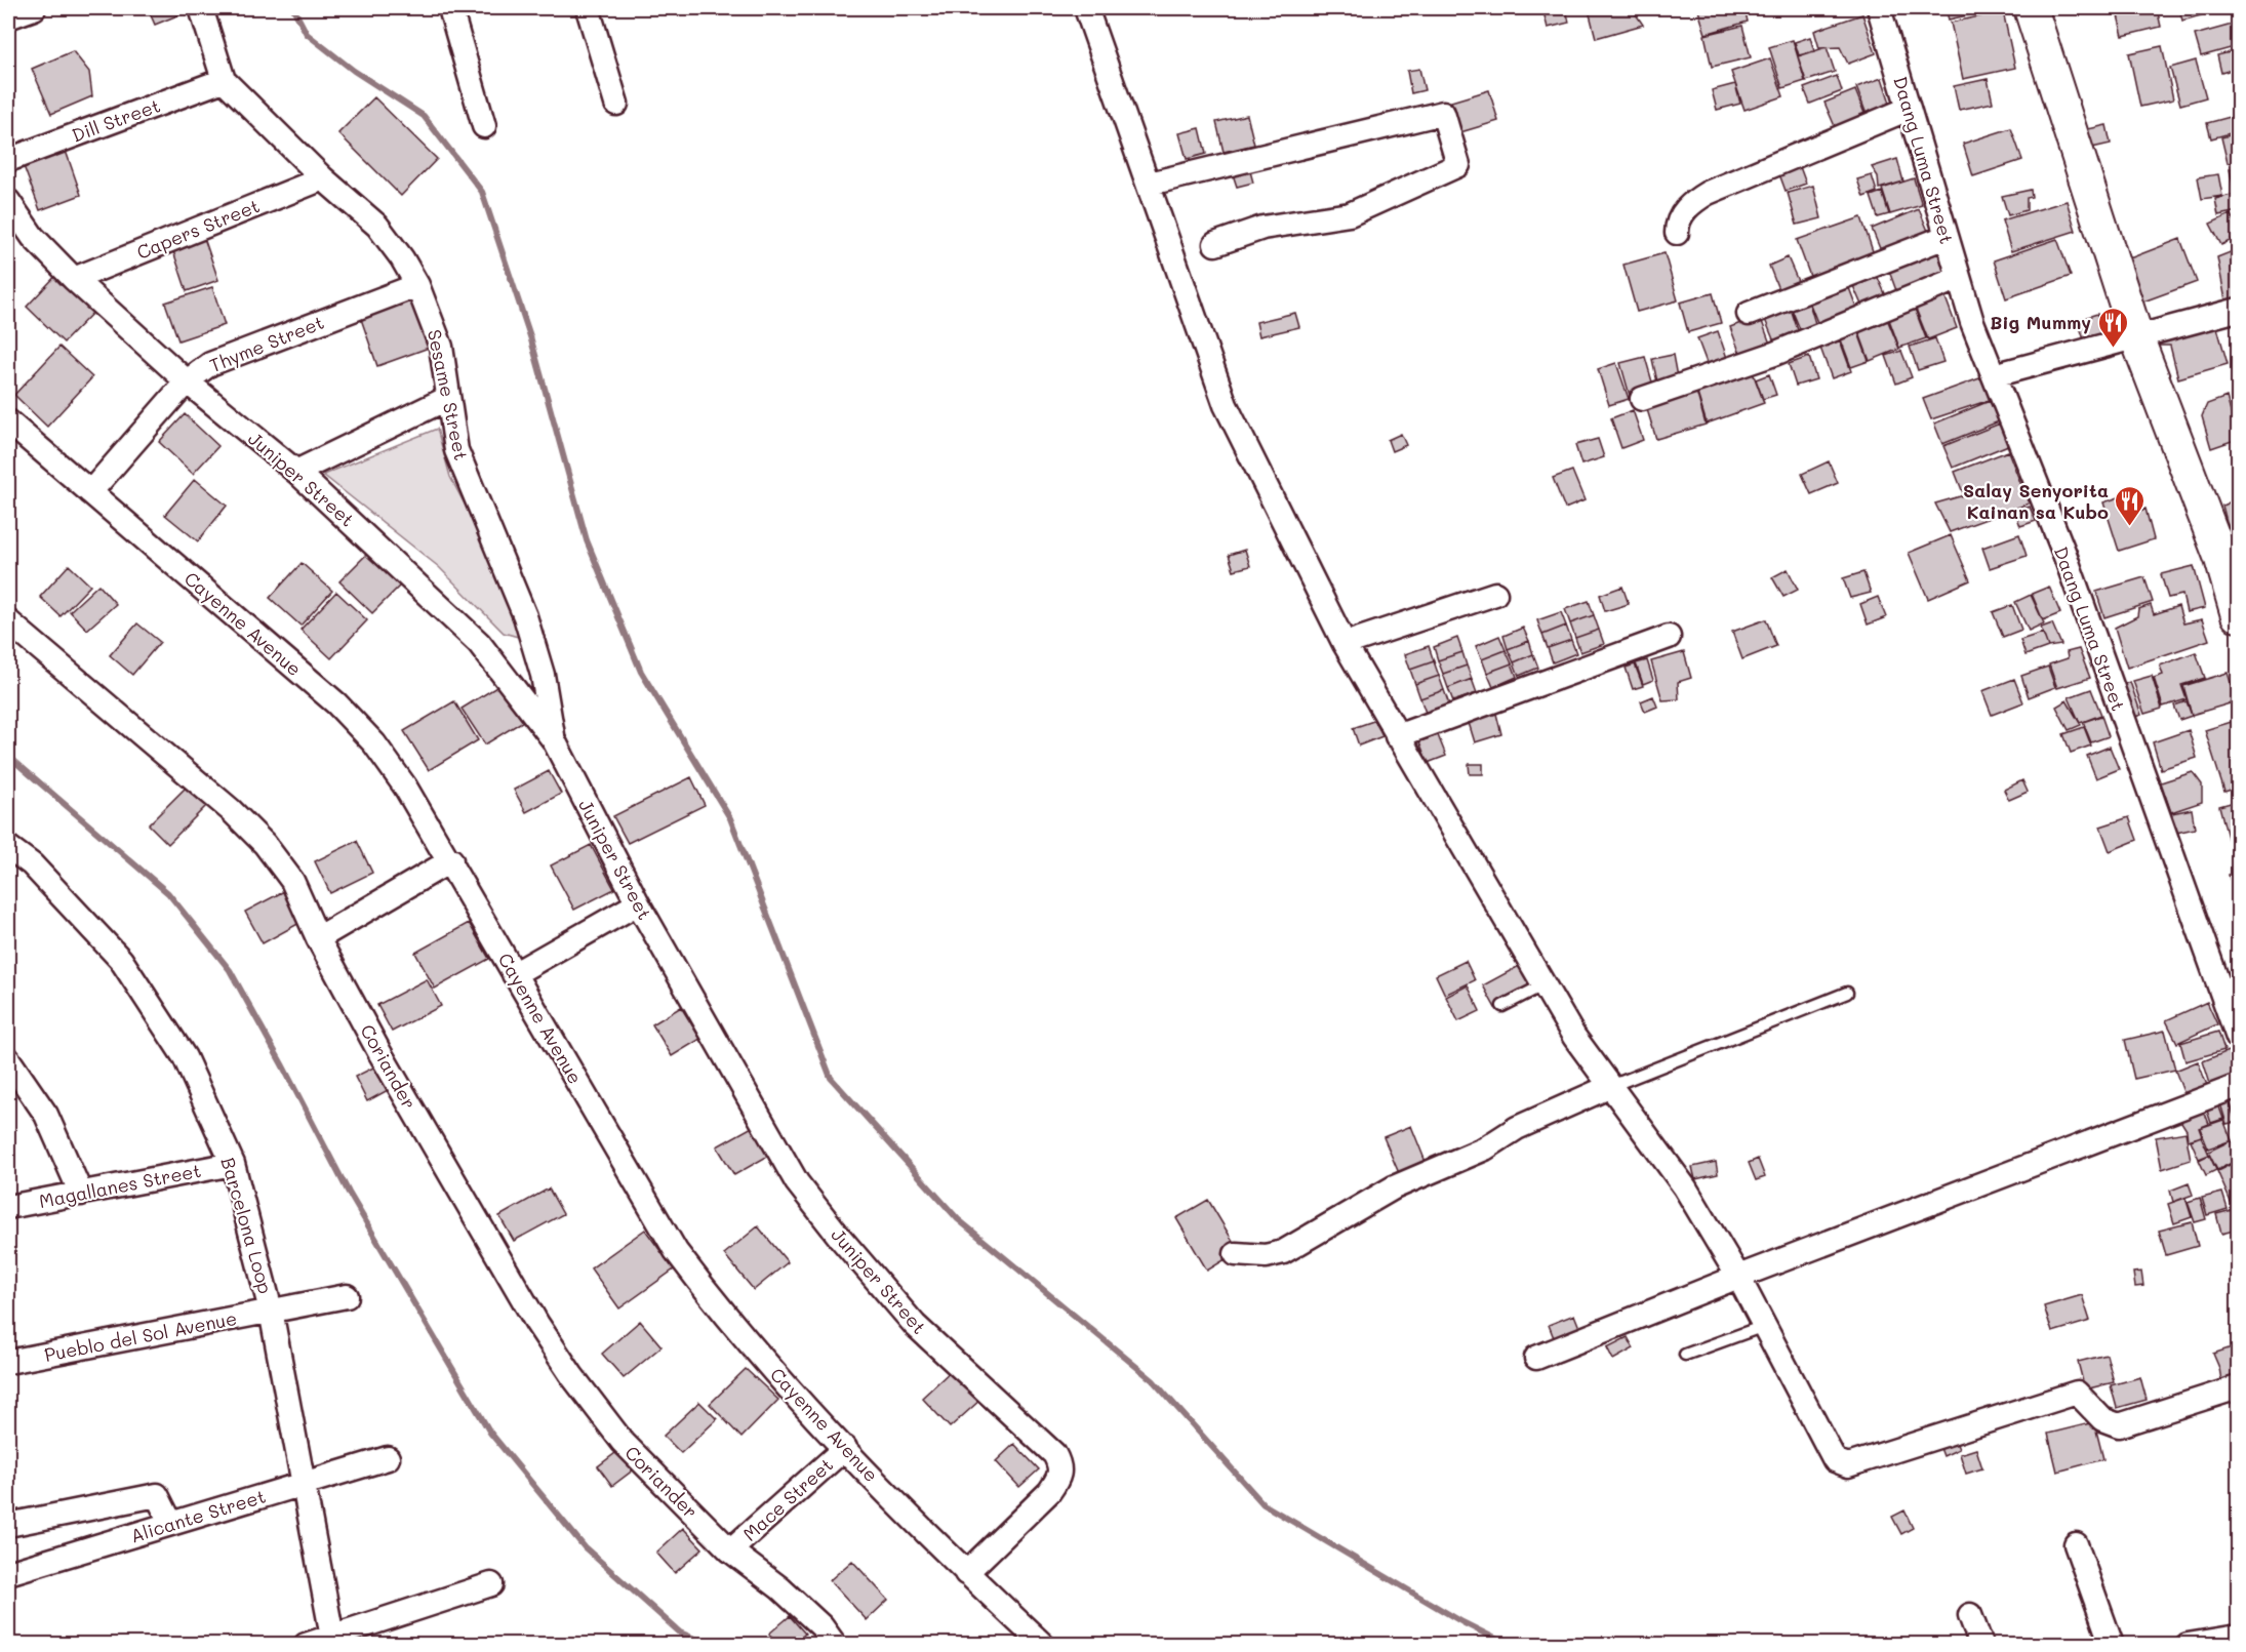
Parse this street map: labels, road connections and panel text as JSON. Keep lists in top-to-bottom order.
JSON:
{
  "streets": {
    "street": [
      "Dill Street",
      "Daang Luma Street",
      "Capers Street",
      "Thyme Street",
      "Sesame Street",
      "Juniper Street",
      "Cayenne Avenue",
      "Coriander",
      "Magallanes Street",
      "Barcelona Loop",
      "Pueblo del Sol Avenue",
      "Mace Street",
      "Alicante Street"
    ]
  },
  "crossings": [
    ["Dill Street", "Sesame Street"],
    ["Capers Street", "Sesame Street"],
    ["Capers Street", "Juniper Street"],
    ["Thyme Street", "Sesame Street"],
    ["Thyme Street", "Juniper Street"],
    ["Thyme Street", "Cayenne Avenue"],
    ["Sesame Street", "Juniper Street"],
    ["Juniper Street", "Cayenne Avenue"],
    ["Cayenne Avenue", "Mace Street"],
    ["Coriander", "Mace Street"],
    ["Magallanes Street", "Barcelona Loop"],
    ["Barcelona Loop", "Pueblo del Sol Avenue"],
    ["Barcelona Loop", "Alicante Street"]
  ],
  "places": {
    "restaurant": ["Big Mummy", "Salay Senyorita Kainan sa Kubo"]
  }
}
